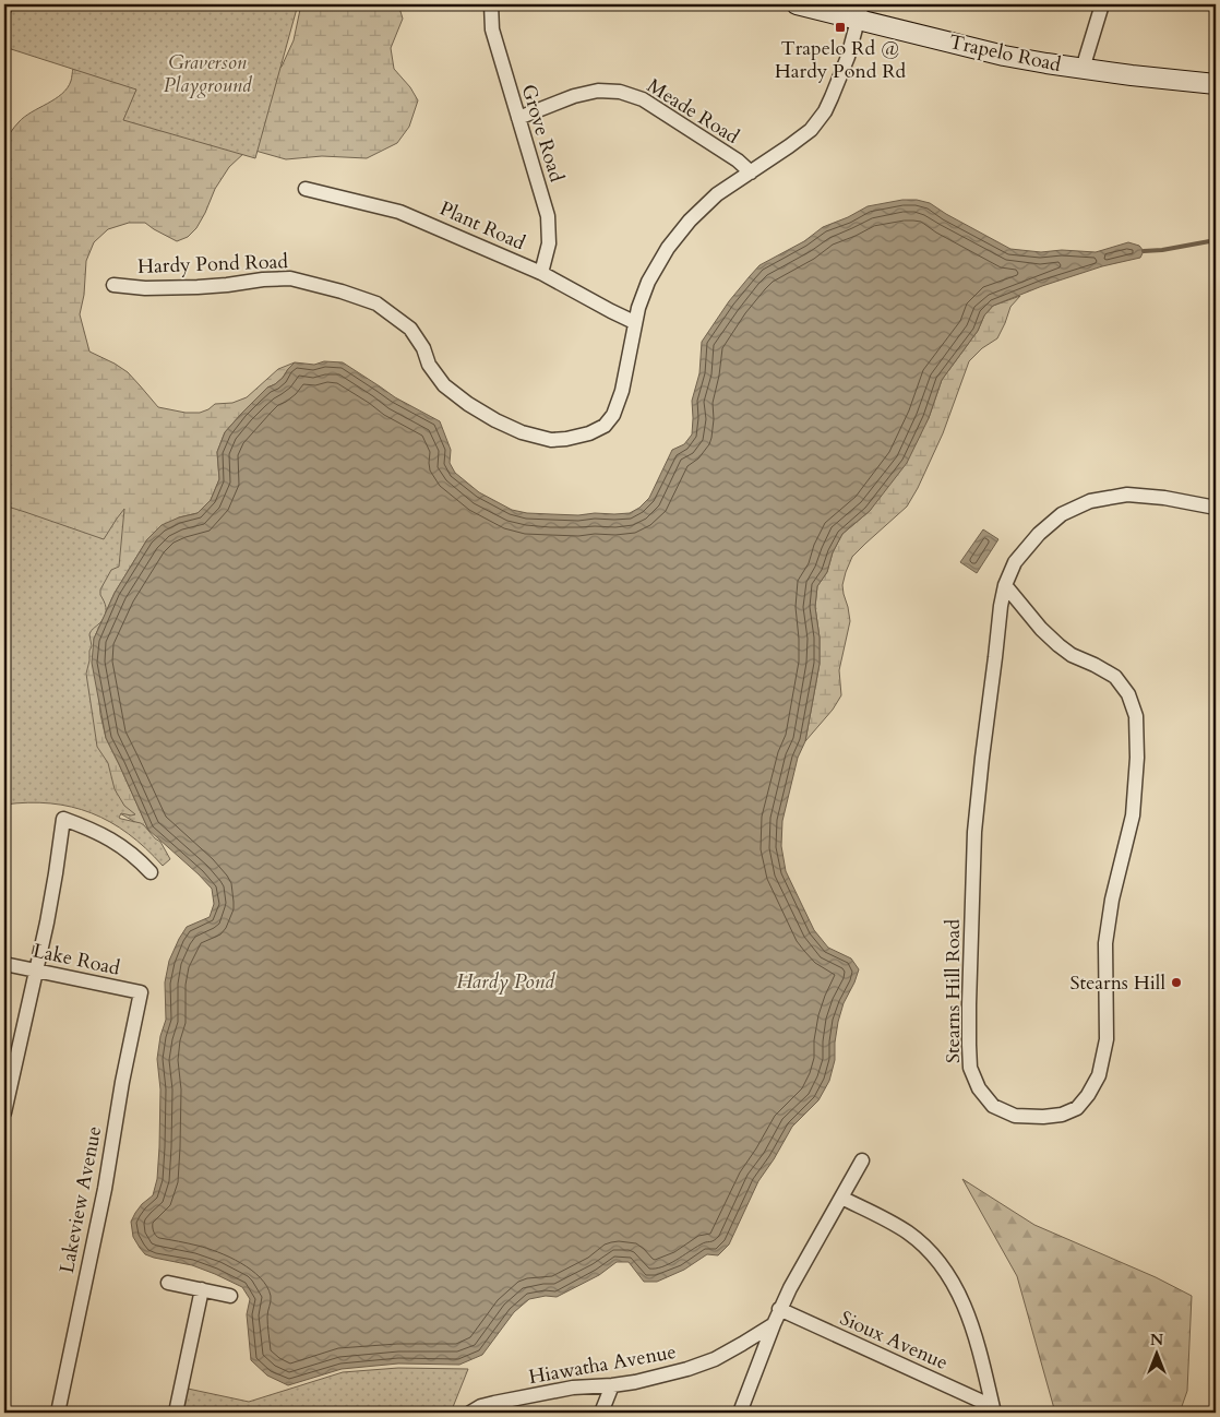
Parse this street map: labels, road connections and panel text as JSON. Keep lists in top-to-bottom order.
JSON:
{
  "streets": {
    "main road": ["Trapelo Road"],
    "street": [
      "Meade Road",
      "Grove Road",
      "Plant Road",
      "Hardy Pond Road",
      "Lake Road",
      "Stearns Hill Road",
      "Lakeview Avenue",
      "Sioux Avenue",
      "Hiawatha Avenue"
    ]
  },
  "crossings": [
    ["Trapelo Road", "Hardy Pond Road"],
    ["Meade Road", "Grove Road"],
    ["Meade Road", "Hardy Pond Road"],
    ["Grove Road", "Plant Road"],
    ["Plant Road", "Hardy Pond Road"],
    ["Lake Road", "Lakeview Avenue"]
  ],
  "water": ["Hardy Pond"],
  "parks": ["Graverson Playground"],
  "places": {
    "transit": ["Trapelo Rd @ Hardy Pond Rd"],
    "other": ["Stearns Hill"]
  },
  "north": "top"
}
